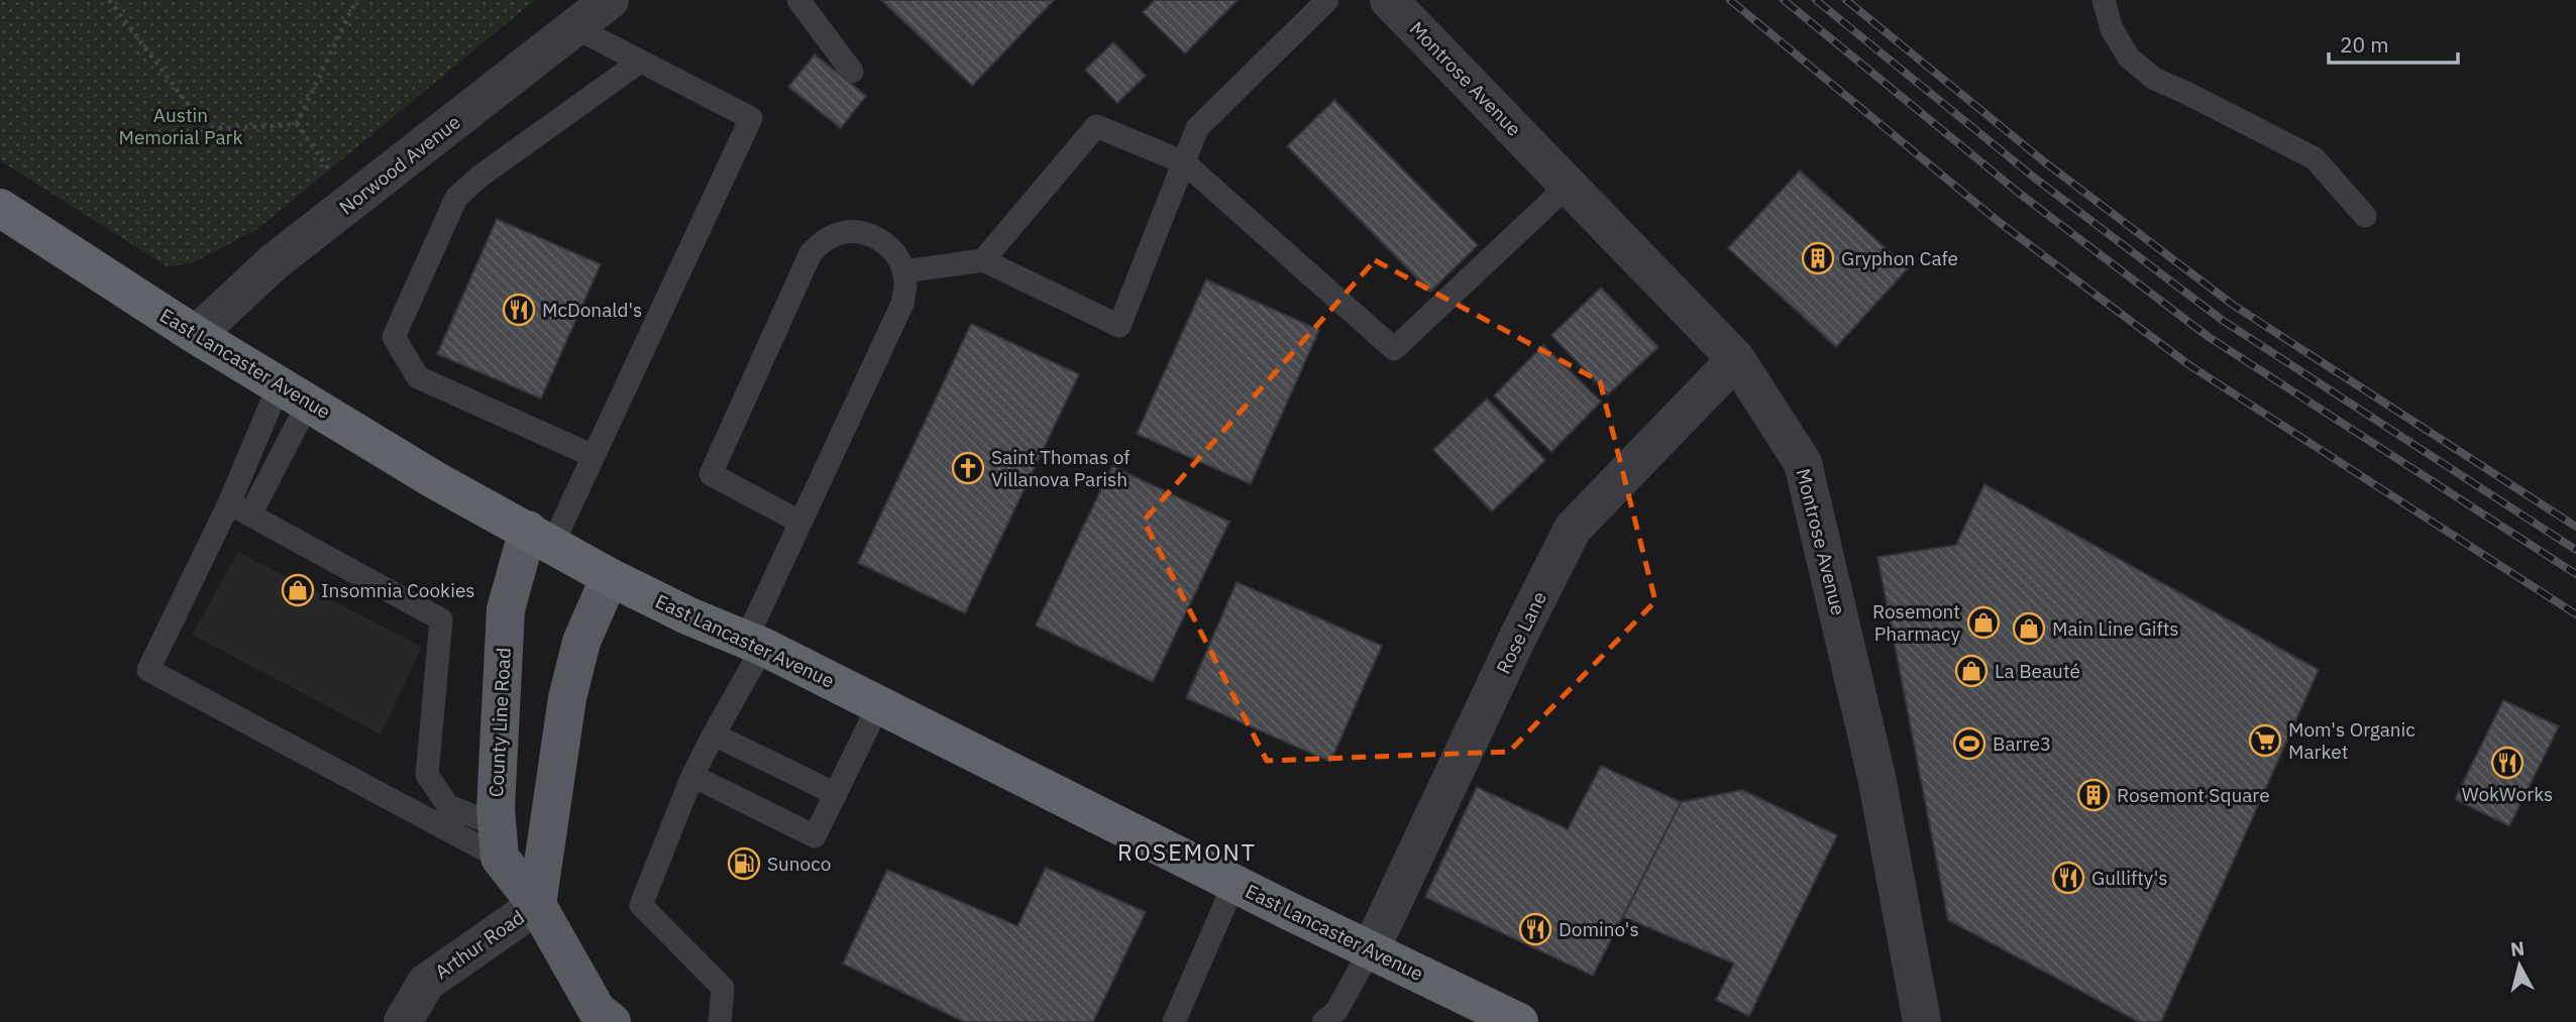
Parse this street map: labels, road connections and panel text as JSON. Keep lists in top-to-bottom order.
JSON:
{
  "streets": {
    "highway": ["East Lancaster Avenue"],
    "main road": ["County Line Road"],
    "street": [
      "Montrose Avenue",
      "Norwood Avenue",
      "Rose Lane",
      "Arthur Road"
    ]
  },
  "crossings": [
    ["Montrose Avenue", "Rose Lane"],
    ["Norwood Avenue", "East Lancaster Avenue"],
    ["East Lancaster Avenue", "Rose Lane"],
    ["East Lancaster Avenue", "County Line Road"]
  ],
  "districts": ["ROSEMONT"],
  "parks": ["Austin Memorial Park"],
  "places": {
    "building": ["Gryphon Cafe", "Rosemont Square"],
    "restaurant": [
      "McDonald's",
      "WokWorks",
      "Gullifty's",
      "Domino's"
    ],
    "church": ["Saint Thomas of Villanova Parish"],
    "shop": [
      "Insomnia Cookies",
      "Rosemont Pharmacy",
      "Main Line Gifts",
      "La Beauté"
    ],
    "supermarket": ["Mom's Organic Market"],
    "sports": ["Barre3"],
    "fuel station": ["Sunoco"]
  },
  "scale_bar": "20 m",
  "north": "top"
}
